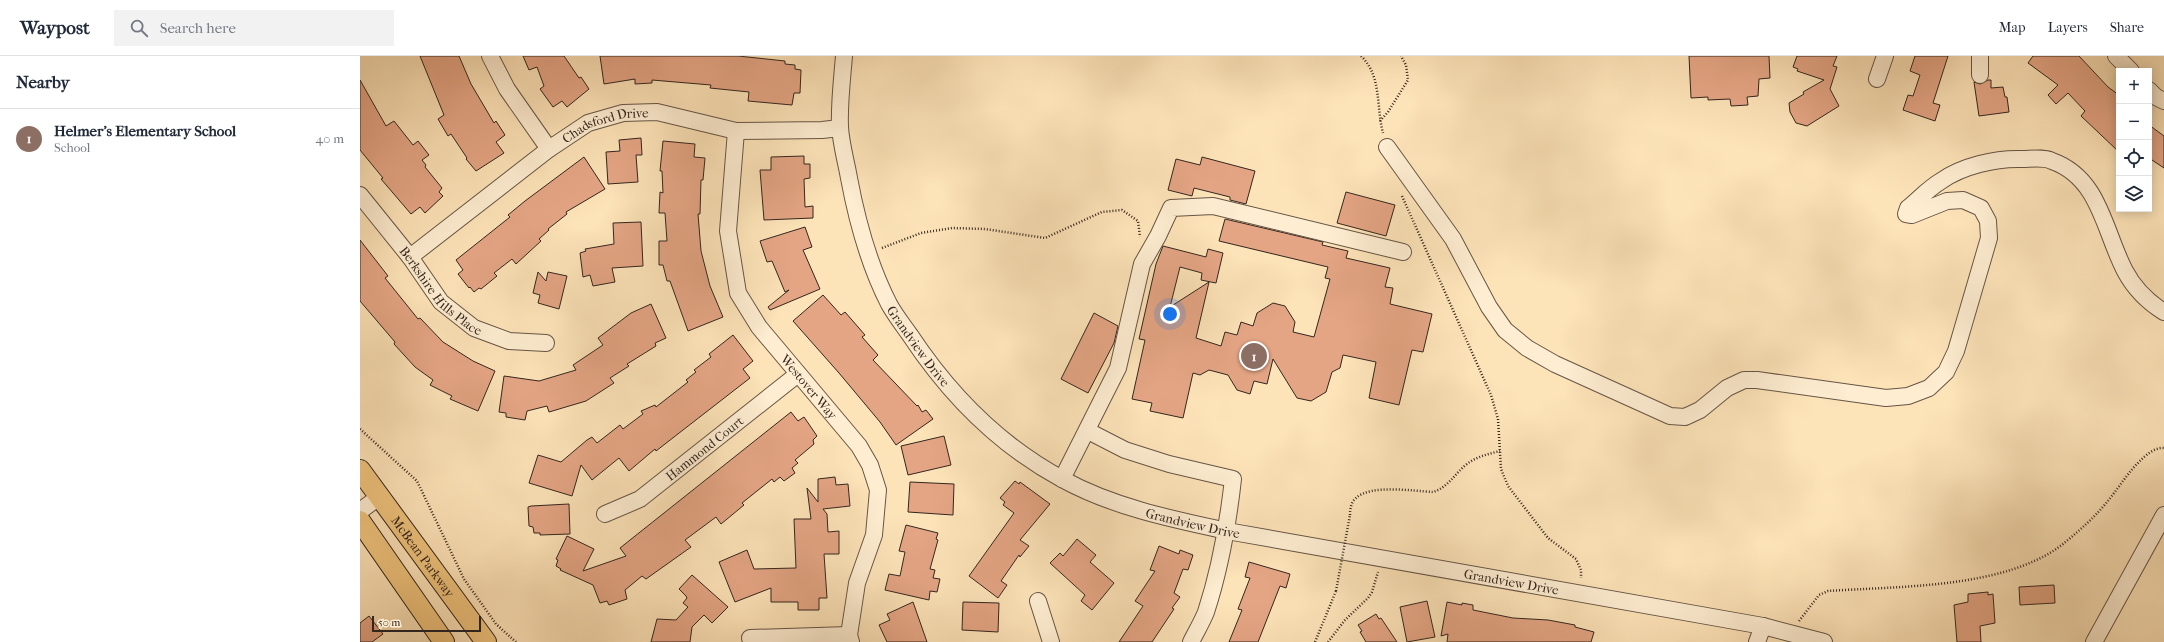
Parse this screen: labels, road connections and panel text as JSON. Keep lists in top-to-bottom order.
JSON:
{
  "streets": {
    "main road": ["McBean Parkway"],
    "street": [
      "Chadsford Drive",
      "Berkshire Hills Place",
      "Grandview Drive",
      "Westover Way",
      "Hammond Court"
    ]
  },
  "crossings": [
    ["Chadsford Drive", "Berkshire Hills Place"],
    ["Chadsford Drive", "Grandview Drive"],
    ["Chadsford Drive", "Westover Way"],
    ["Westover Way", "Hammond Court"]
  ],
  "scale_bar": "50 m",
  "page": {
    "header": "Waypost",
    "search": "Search here",
    "nav": ["Map", "Layers", "Share"],
    "heading": "Nearby",
    "map_buttons": ["+", "−"],
    "list": [
      {
        "mark": "1",
        "name": "Helmer's Elementary School",
        "note": "School",
        "value": "40 m"
      }
    ],
    "pins": "1",
    "scale": "50 m"
  }
}
